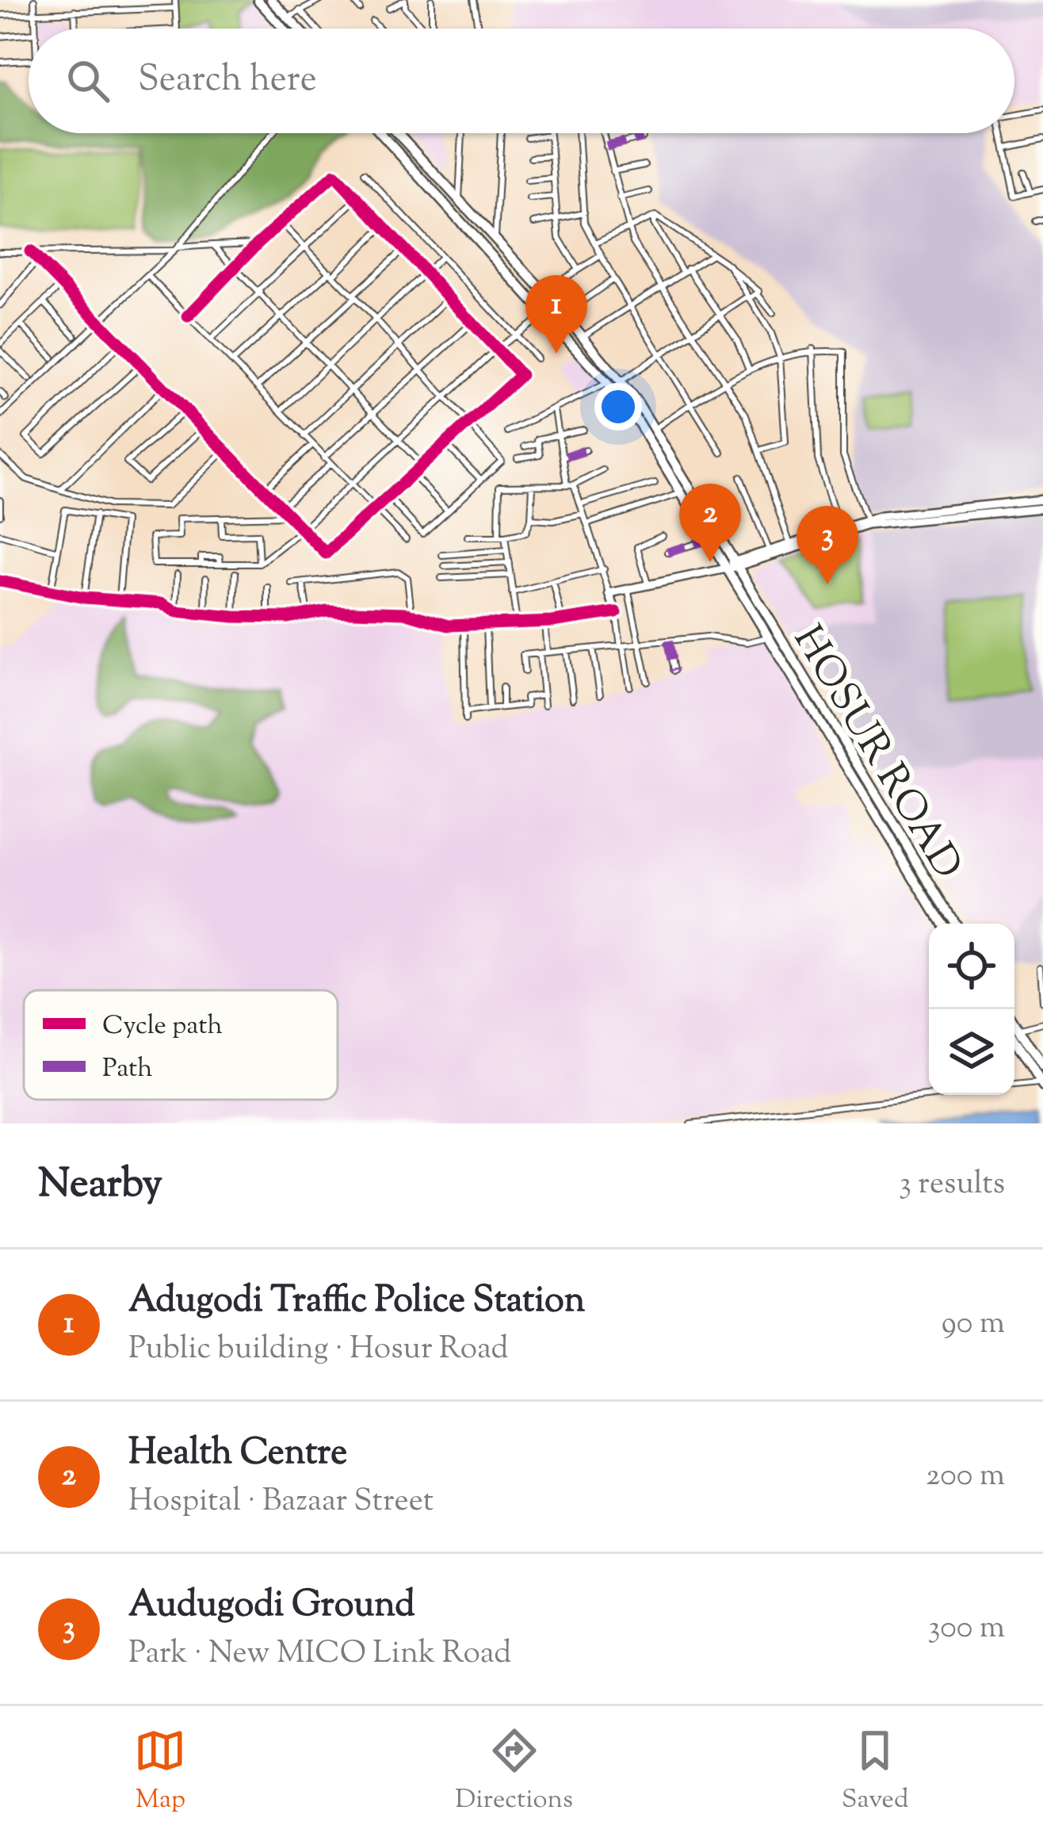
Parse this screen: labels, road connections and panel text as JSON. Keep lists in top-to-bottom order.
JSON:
{
  "streets": {
    "main road": ["HOSUR ROAD"]
  },
  "legend": ["Cycle path", "Path"],
  "page": {
    "search": "Search here",
    "pins": ["1", "2", "3"],
    "heading": ["Nearby", "3 results"],
    "list": [
      {
        "mark": "1",
        "name": "Adugodi Traffic Police Station",
        "note": "Public building · Hosur Road",
        "value": "90 m"
      },
      {
        "mark": "2",
        "name": "Health Centre",
        "note": "Hospital · Bazaar Street",
        "value": "200 m"
      },
      {
        "mark": "3",
        "name": "Audugodi Ground",
        "note": "Park · New MICO Link Road",
        "value": "300 m"
      }
    ],
    "nav": ["Map", "Directions", "Saved"]
  }
}
